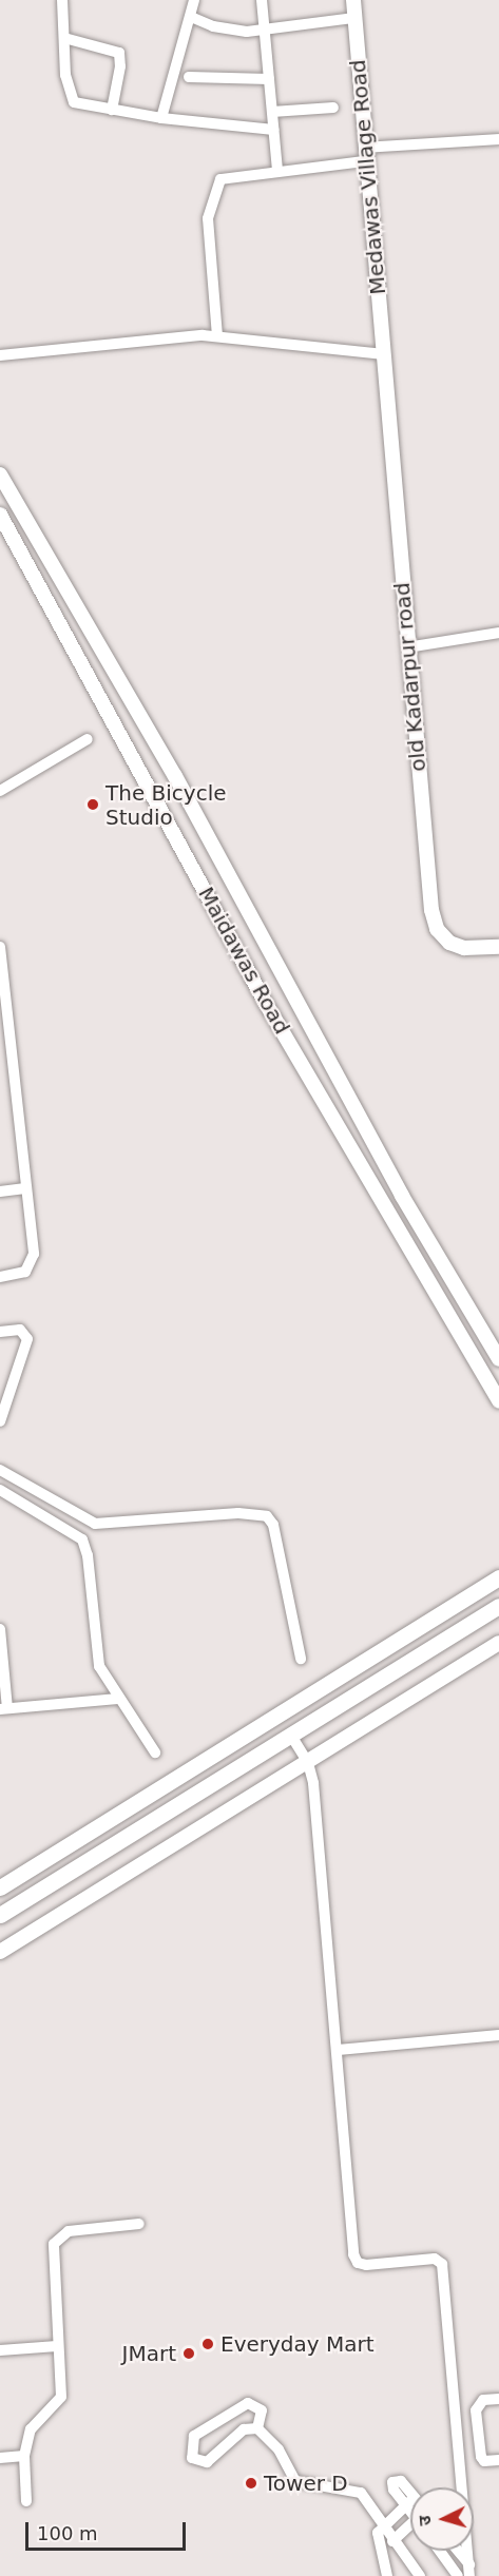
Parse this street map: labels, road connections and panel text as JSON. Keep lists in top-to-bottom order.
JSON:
{
  "streets": {
    "street": ["Medawas Village Road", "old Kadarpur road", "Maidawas Road"]
  },
  "crossings": [
    ["Medawas Village Road", "old Kadarpur road"]
  ],
  "places": [
    "The Bicycle Studio",
    "Everyday Mart",
    "JMart",
    "Tower D"
  ],
  "scale_bar": "100 m",
  "north": "left"
}
